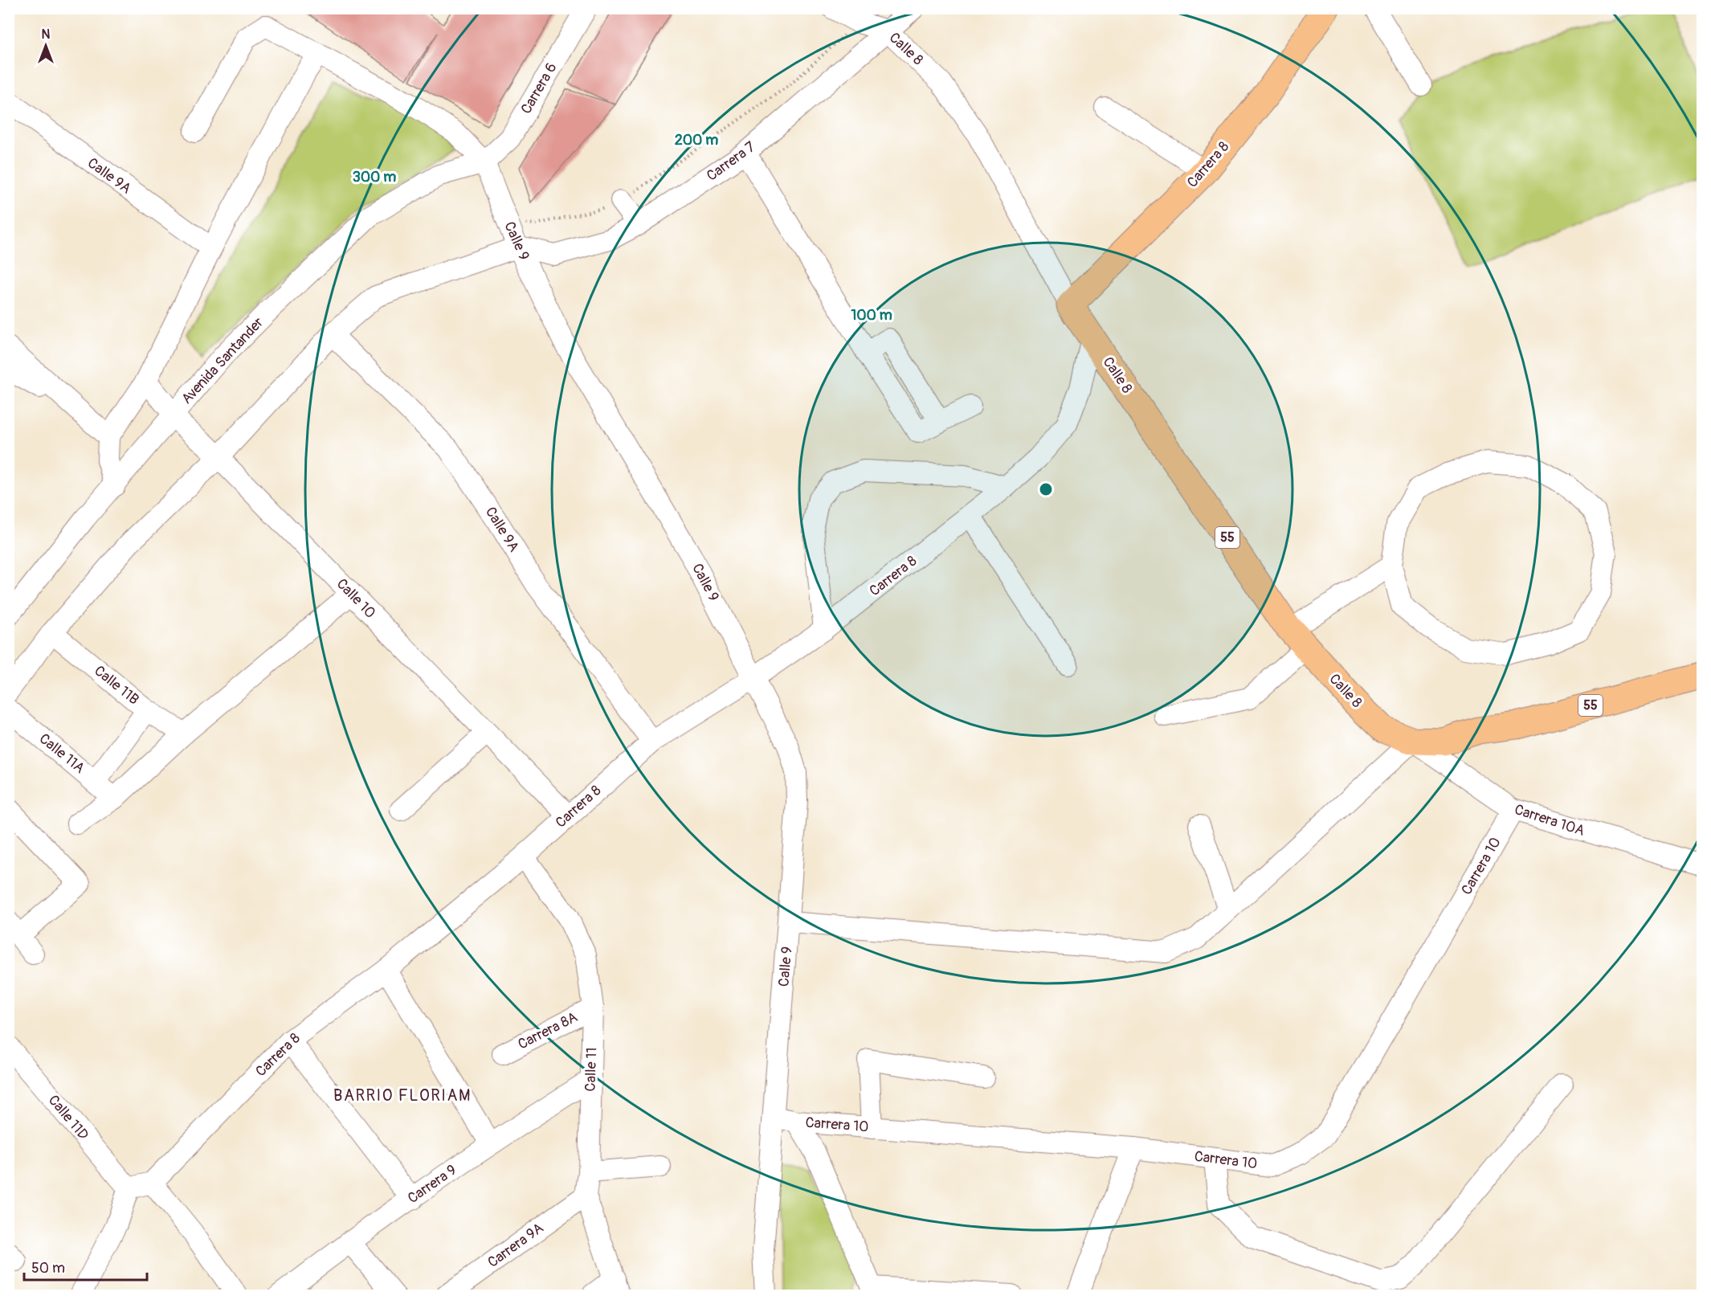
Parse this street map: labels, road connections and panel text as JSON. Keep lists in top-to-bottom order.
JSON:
{
  "streets": {
    "highway": ["Calle 8", "Carrera 8", "55"],
    "street": [
      "Carrera 6",
      "Carrera 7",
      "Calle 9A",
      "Calle 9",
      "Avenida Santander",
      "Calle 10",
      "Calle 11B",
      "Calle 11A",
      "Carrera 10A",
      "Carrera 10",
      "Carrera 8A",
      "Calle 11",
      "Calle 11D",
      "Carrera 9",
      "Carrera 9A"
    ]
  },
  "crossings": [
    ["Calle 8", "Carrera 7"],
    ["Calle 8", "Carrera 8"],
    ["Calle 8", "55"],
    ["Calle 8", "Carrera 10A"],
    ["Carrera 6", "Calle 9"],
    ["Carrera 6", "Avenida Santander"],
    ["Carrera 7", "Calle 9"],
    ["Carrera 8", "Calle 9A"],
    ["Carrera 8", "Calle 9"],
    ["Carrera 8", "Calle 10"],
    ["Carrera 8", "Calle 11"],
    ["Calle 9", "Avenida Santander"],
    ["Calle 9", "Carrera 10"],
    ["Avenida Santander", "Calle 10"],
    ["55", "Carrera 10A"],
    ["Carrera 10A", "Carrera 10"],
    ["Carrera 8A", "Calle 11"],
    ["Calle 11", "Carrera 9"],
    ["Calle 11", "Carrera 9A"]
  ],
  "districts": ["BARRIO FLORIAM"],
  "scale_bar": "50 m",
  "north": "top",
  "rings": ["200 m", "300 m", "100 m"]
}
